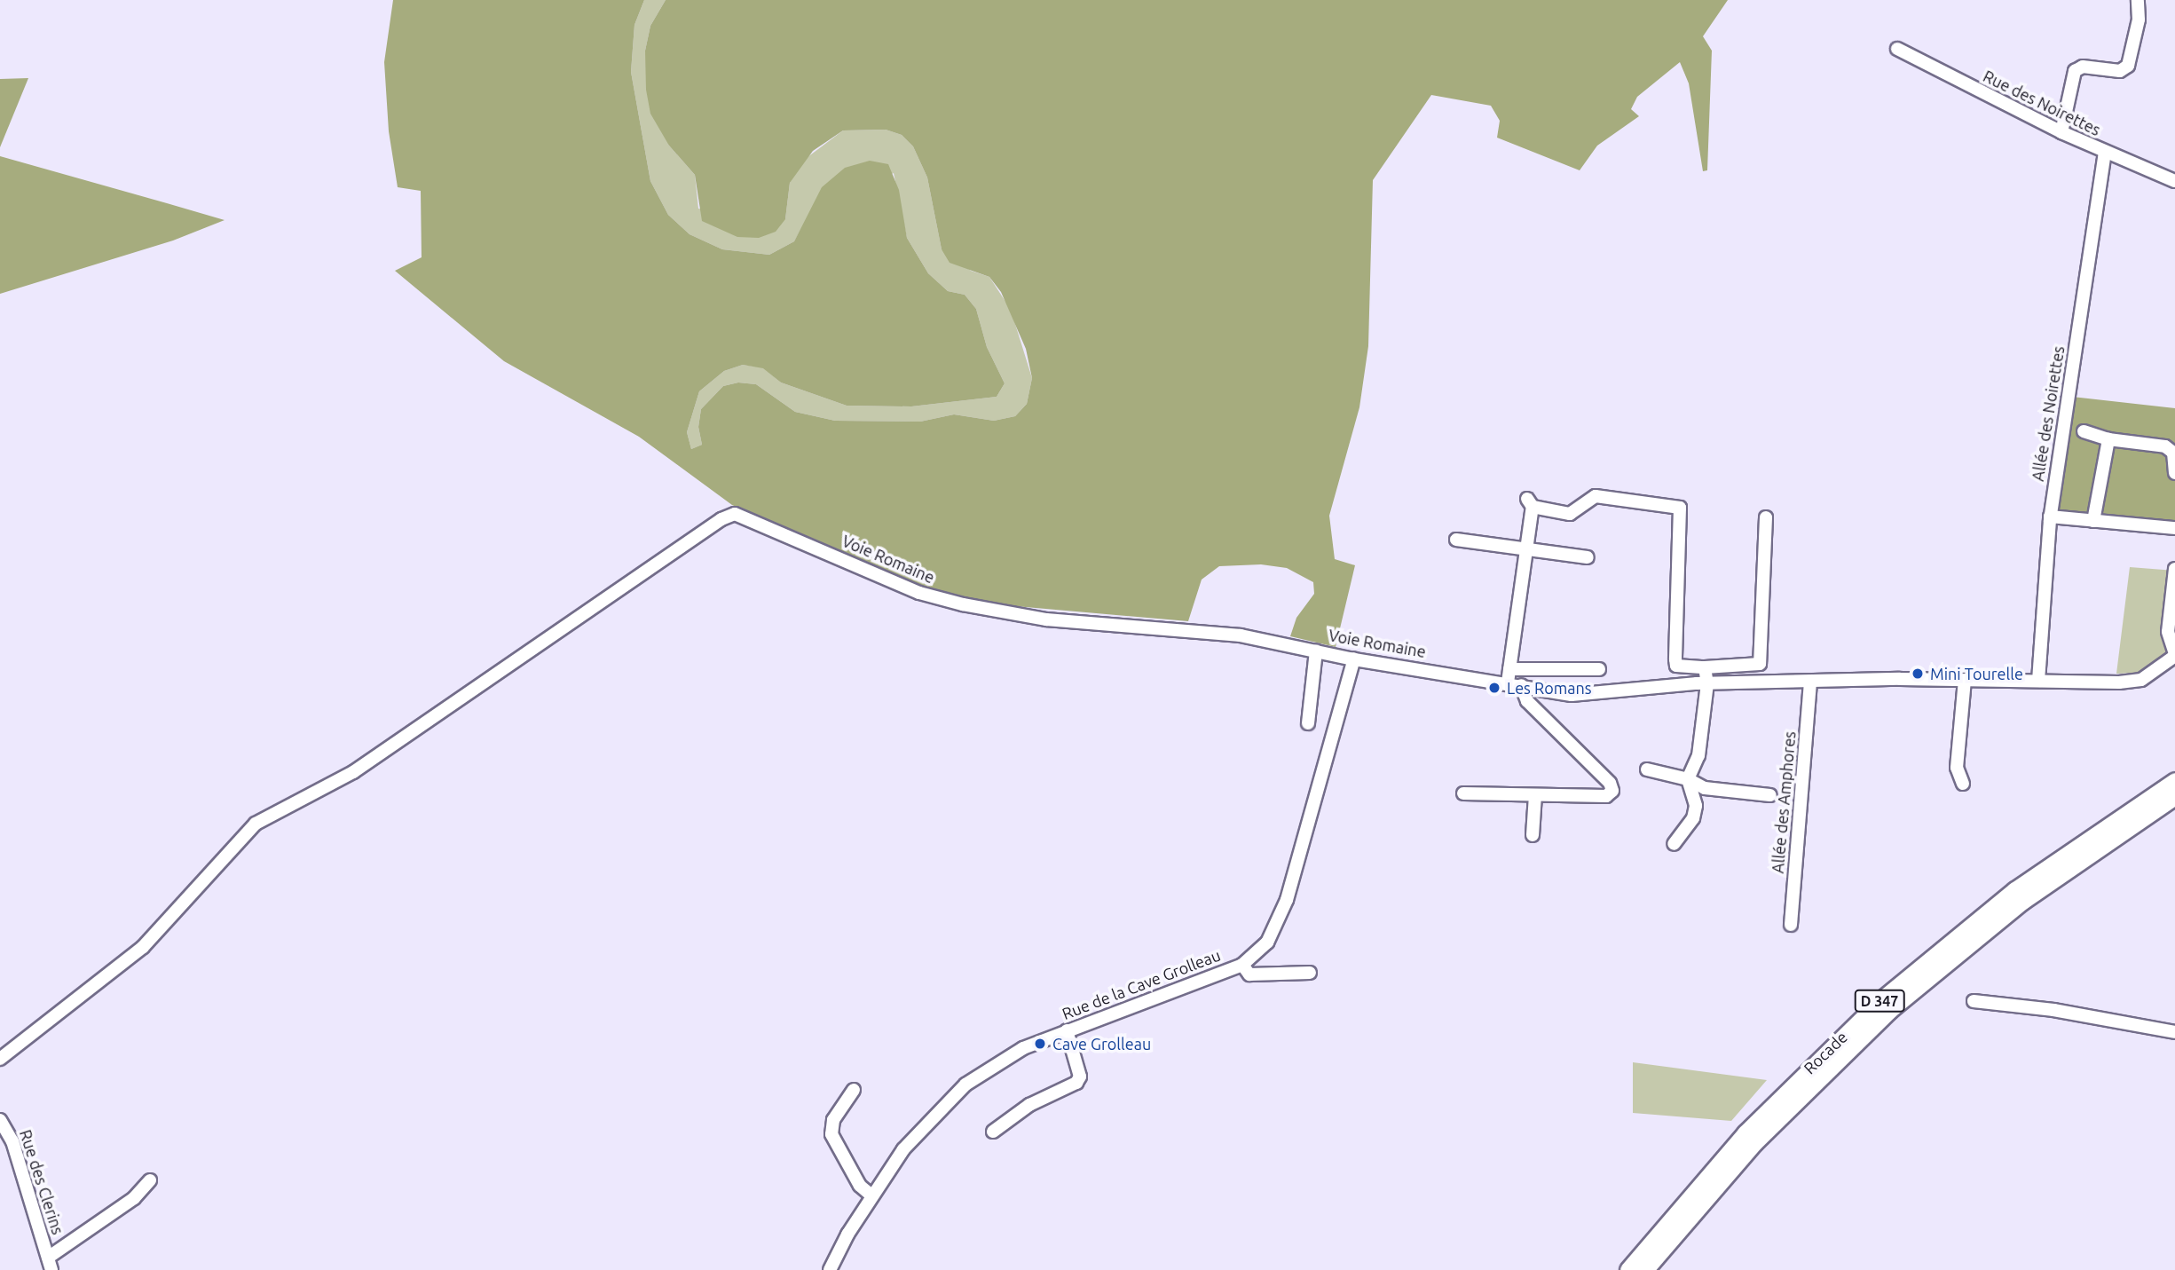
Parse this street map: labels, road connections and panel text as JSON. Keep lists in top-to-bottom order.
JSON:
{
  "streets": {
    "highway": ["D 347", "Rocade"],
    "street": [
      "Rue des Noirettes",
      "Allée des Noirettes",
      "Voie Romaine",
      "Allée des Amphores",
      "Rue de la Cave Grolleau",
      "Rue des Clerins"
    ]
  },
  "crossings": [
    ["Rue des Noirettes", "Allée des Noirettes"],
    ["Allée des Noirettes", "Voie Romaine"],
    ["Voie Romaine", "Allée des Amphores"],
    ["Voie Romaine", "Rue de la Cave Grolleau"],
    ["D 347", "Rocade"]
  ],
  "places": ["Mini Tourelle", "Les Romans", "Cave Grolleau"]
}
